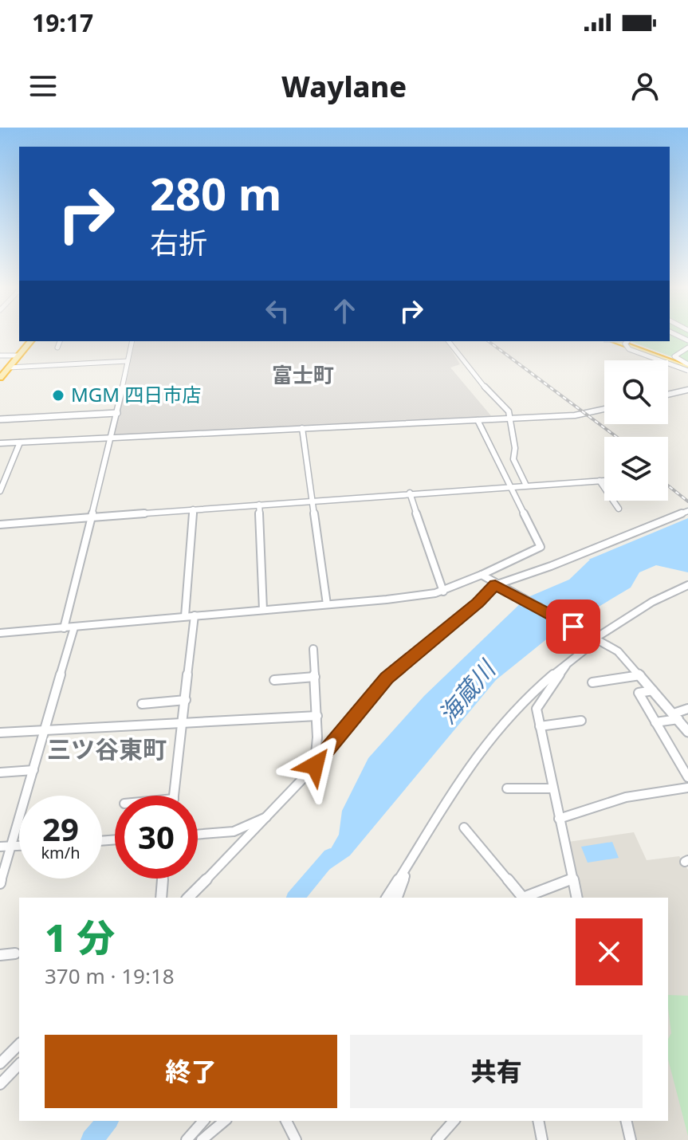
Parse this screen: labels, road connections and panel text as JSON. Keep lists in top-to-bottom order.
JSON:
{
  "districts": ["富士町", "三ツ谷東町"],
  "water": ["海蔵川"],
  "places": ["MGM 四日市店"],
  "page": {
    "status": "19:17",
    "header": "Waylane",
    "turn": ["280 m", "右折"],
    "speed": "29 km/h",
    "limit": "30",
    "heading": ["1 分", "370 m · 19:18"],
    "buttons": ["終了", "共有"]
  }
}
